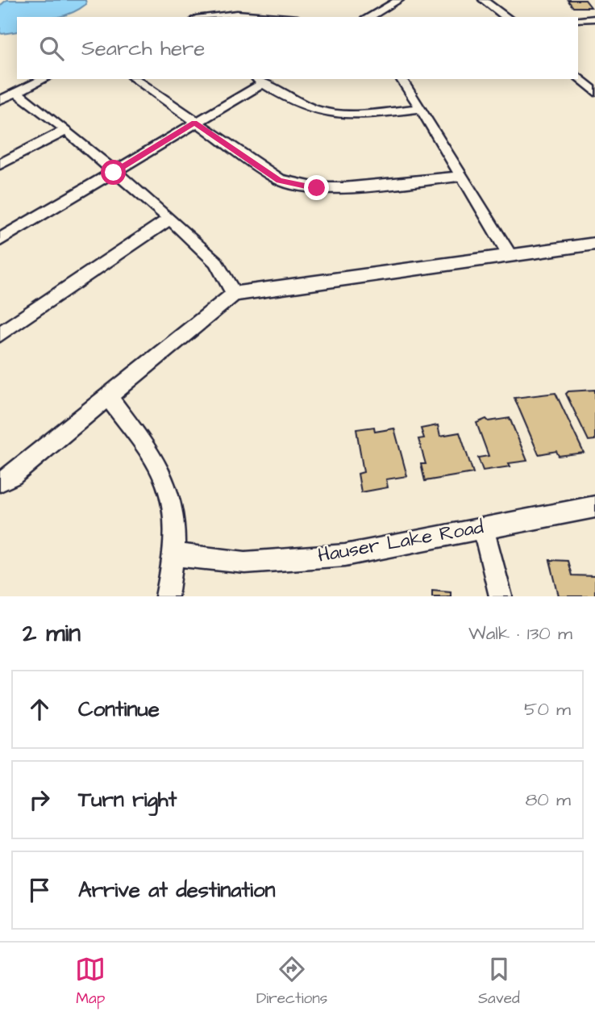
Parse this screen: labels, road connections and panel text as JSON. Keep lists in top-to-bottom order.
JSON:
{
  "streets": {
    "street": ["Hauser Lake Road"]
  },
  "page": {
    "search": "Search here",
    "heading": ["2 min", "Walk · 130 m"],
    "list": [
      ["Continue", "50 m"],
      ["Turn right", "80 m"],
      "Arrive at destination"
    ],
    "nav": ["Map", "Directions", "Saved"]
  }
}
